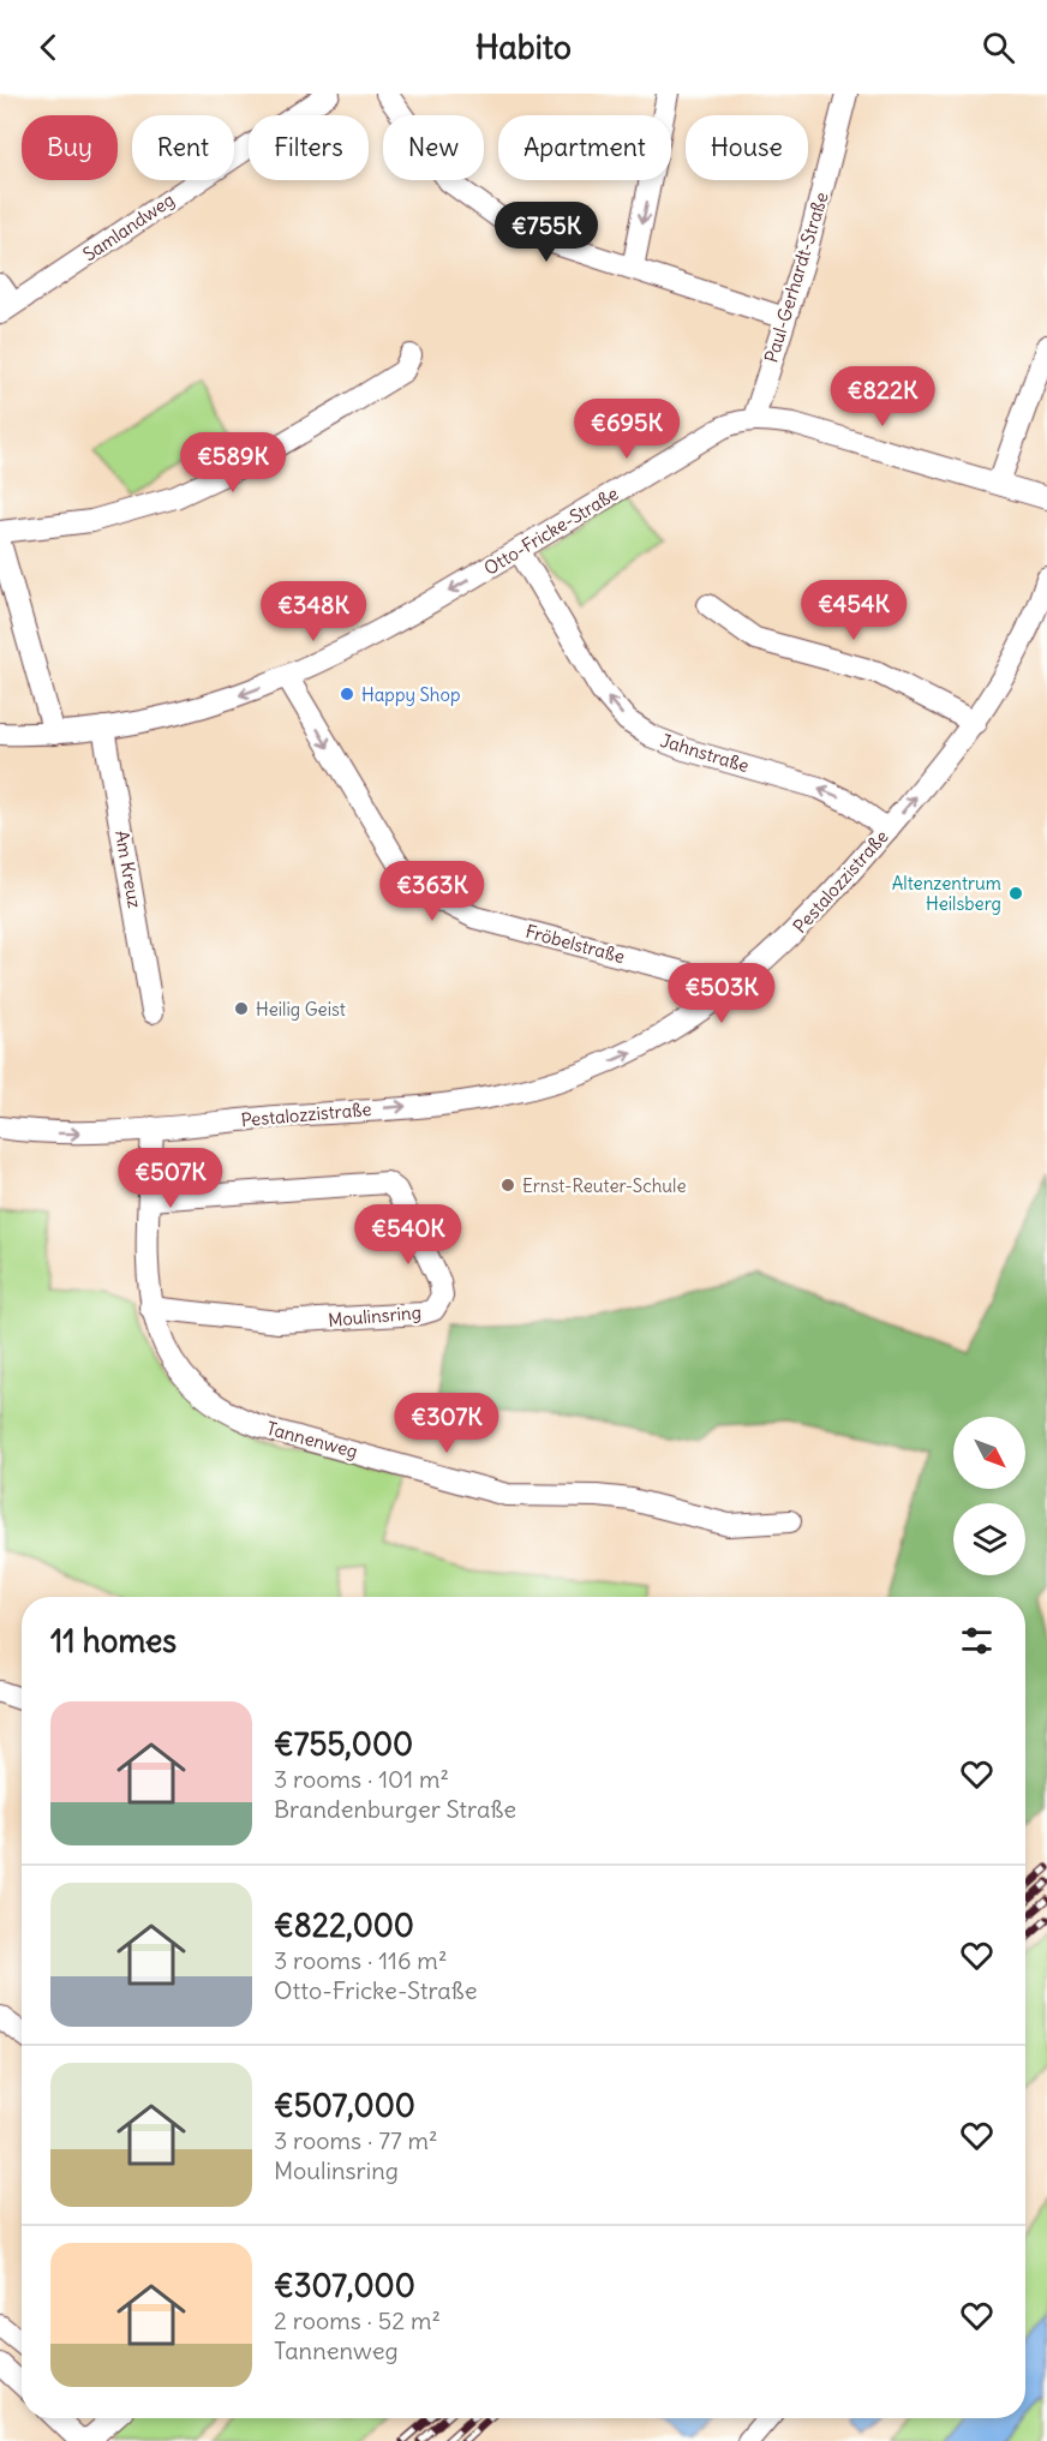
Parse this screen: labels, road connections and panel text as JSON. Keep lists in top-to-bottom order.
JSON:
{
  "streets": {
    "street": [
      "Samlandweg",
      "Paul-Gerhardt-Straße",
      "Otto-Fricke-Straße",
      "Jahnstraße",
      "Am Kreuz",
      "Pestalozzistraße",
      "Fröbelstraße",
      "Moulinsring",
      "Tannenweg"
    ]
  },
  "crossings": [
    ["Paul-Gerhardt-Straße", "Otto-Fricke-Straße"],
    ["Otto-Fricke-Straße", "Jahnstraße"],
    ["Otto-Fricke-Straße", "Am Kreuz"],
    ["Otto-Fricke-Straße", "Fröbelstraße"],
    ["Jahnstraße", "Pestalozzistraße"],
    ["Pestalozzistraße", "Fröbelstraße"],
    ["Pestalozzistraße", "Tannenweg"],
    ["Moulinsring", "Tannenweg"]
  ],
  "one_way": ["Otto-Fricke-Straße", "Pestalozzistraße", "Fröbelstraße"],
  "places": [
    "Happy Shop",
    "Altenzentrum Heilsberg",
    "Heilig Geist",
    "Ernst-Reuter-Schule"
  ],
  "north": "bottom right",
  "page": {
    "header": "Habito",
    "chip": [
      "Buy",
      "Rent",
      "Filters",
      "New",
      "Apartment",
      "House"
    ],
    "price": [
      "€755K",
      "€822K",
      "€695K",
      "€589K",
      "€454K",
      "€348K",
      "€363K",
      "€503K",
      "€507K",
      "€540K",
      "€307K"
    ],
    "heading": "11 homes",
    "list": [
      {
        "name": "€755,000",
        "note": "3 rooms · 101 m² · Brandenburger Straße"
      },
      {
        "name": "€822,000",
        "note": "3 rooms · 116 m² · Otto-Fricke-Straße"
      },
      {
        "name": "€507,000",
        "note": "3 rooms · 77 m² · Moulinsring"
      },
      {
        "name": "€307,000",
        "note": "2 rooms · 52 m² · Tannenweg"
      }
    ]
  }
}
